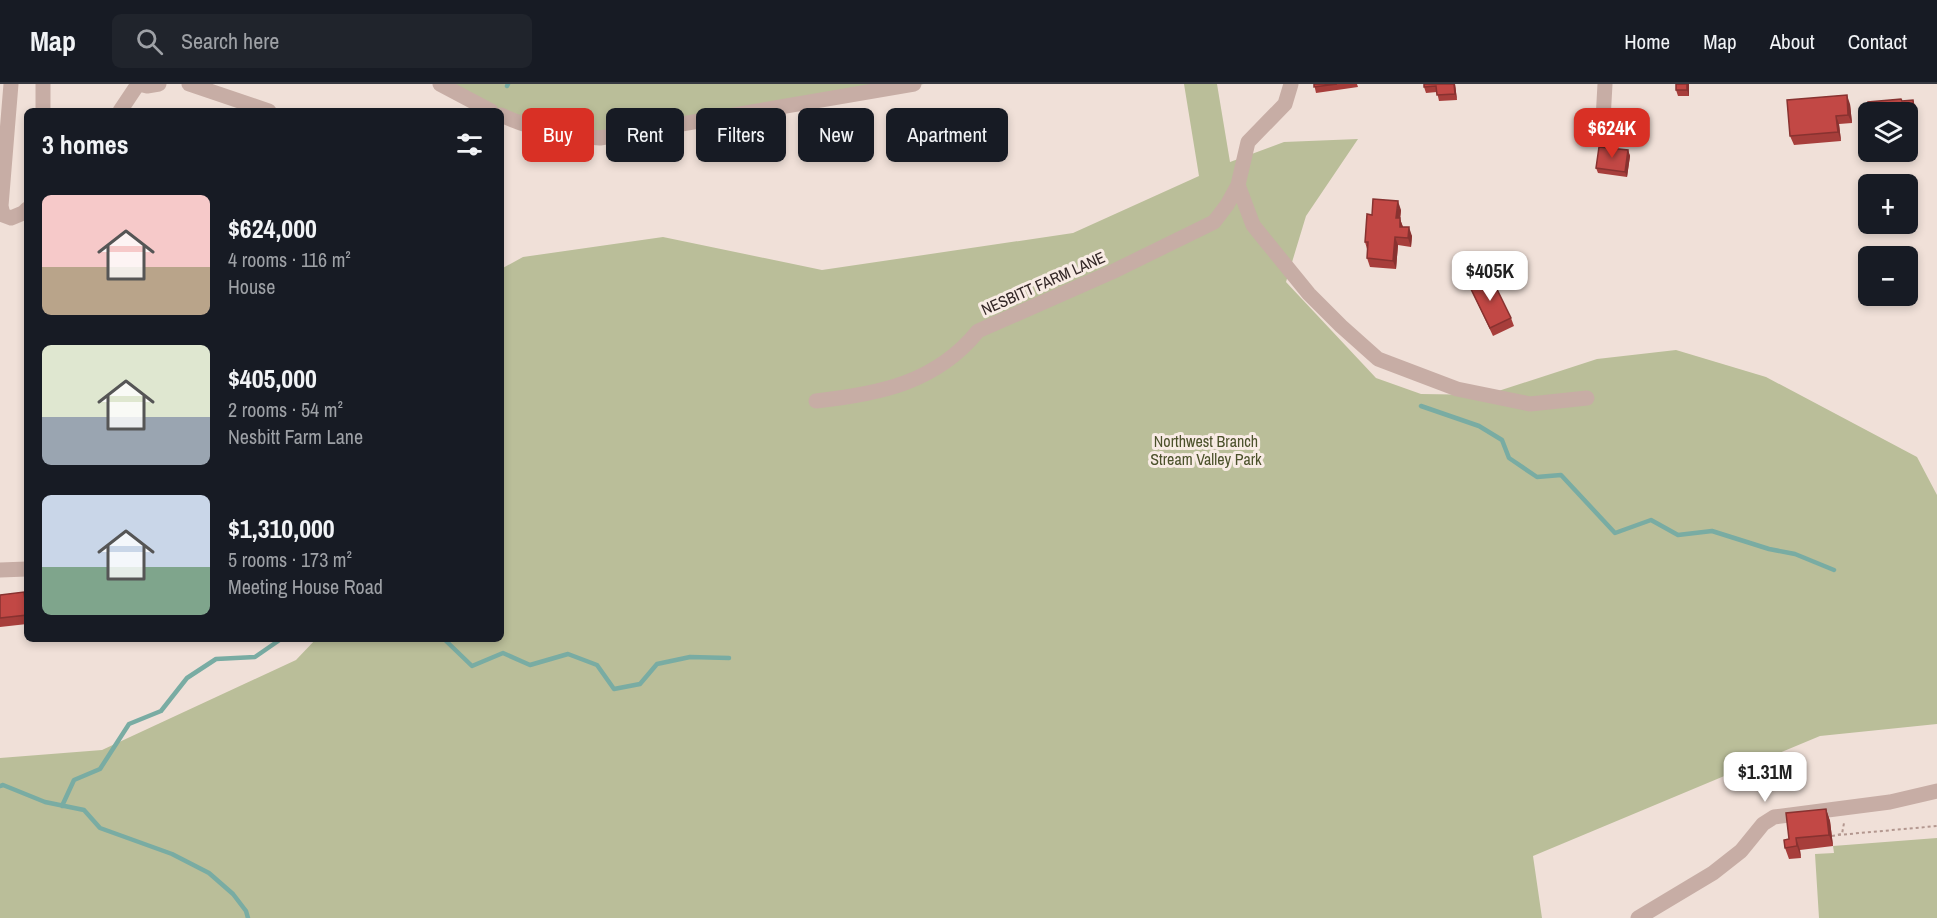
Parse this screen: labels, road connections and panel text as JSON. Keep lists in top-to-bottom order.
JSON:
{
  "streets": {
    "street": ["NESBITT FARM LANE"]
  },
  "parks": ["Northwest Branch Stream Valley Park"],
  "page": {
    "header": "Map",
    "search": "Search here",
    "nav": [
      "Home",
      "Map",
      "About",
      "Contact"
    ],
    "map_buttons": ["+", "−"],
    "price": ["$624K", "$405K", "$1.31M"],
    "chip": [
      "Buy",
      "Rent",
      "Filters",
      "New",
      "Apartment"
    ],
    "heading": "3 homes",
    "list": [
      {
        "name": "$624,000",
        "note": "4 rooms · 116 m² · House"
      },
      {
        "name": "$405,000",
        "note": "2 rooms · 54 m² · Nesbitt Farm Lane"
      },
      {
        "name": "$1,310,000",
        "note": "5 rooms · 173 m² · Meeting House Road"
      }
    ]
  }
}
